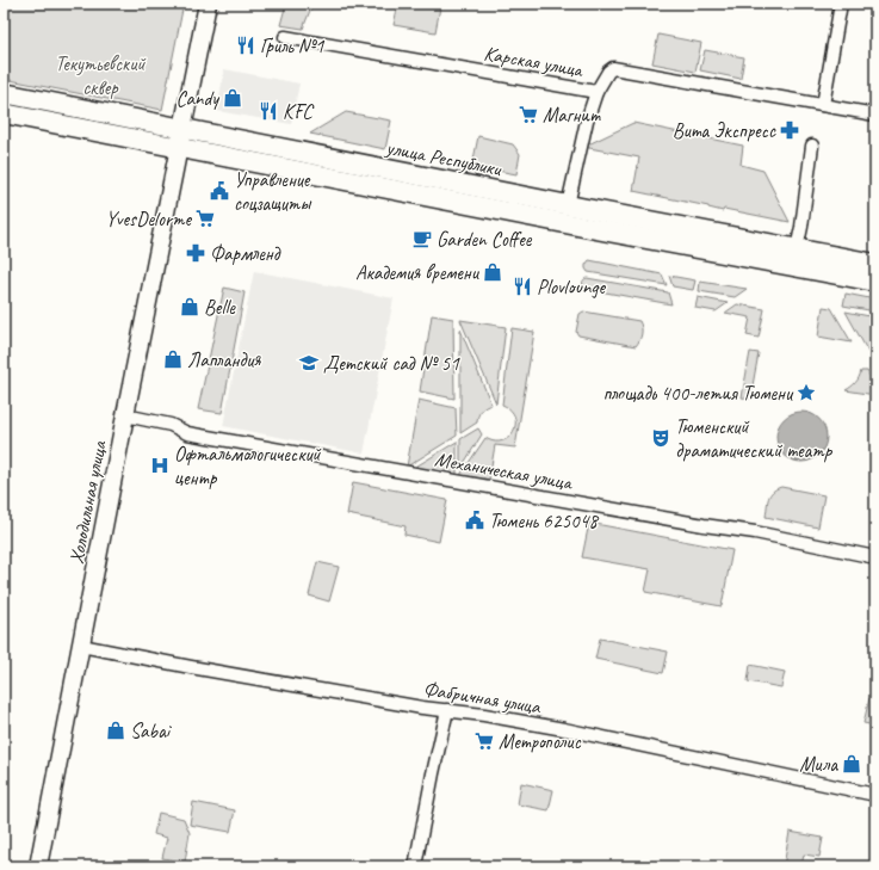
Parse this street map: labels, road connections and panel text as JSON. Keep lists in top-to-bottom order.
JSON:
{
  "streets": {
    "main road": ["улица Республики"],
    "street": [
      "Карская улица",
      "Механическая улица",
      "Холодильная улица",
      "Фабричная улица"
    ]
  },
  "crossings": [
    ["улица Республики", "Холодильная улица"],
    ["Механическая улица", "Холодильная улица"],
    ["Холодильная улица", "Фабричная улица"]
  ],
  "parks": ["Текутьевский сквер"],
  "places": {
    "restaurant": ["Гриль №1", "KFC", "Plovlounge"],
    "shop": [
      "Candy",
      "Академия времени",
      "Belle",
      "Лапландия",
      "Sabai",
      "Мила"
    ],
    "supermarket": ["Магнит", "YvesDelorme", "Метрополис"],
    "pharmacy": ["Вита Экспресс", "Фармленд"],
    "public building": ["Управление соцзащиты", "Тюмень 625048"],
    "cafe": ["Garden Coffee"],
    "school or university": ["Детский сад № 51"],
    "place": ["площадь 400-летия Тюмени"],
    "theatre": ["Тюменский драматический театр"],
    "hospital": ["Офтальмологический центр"]
  }
}
